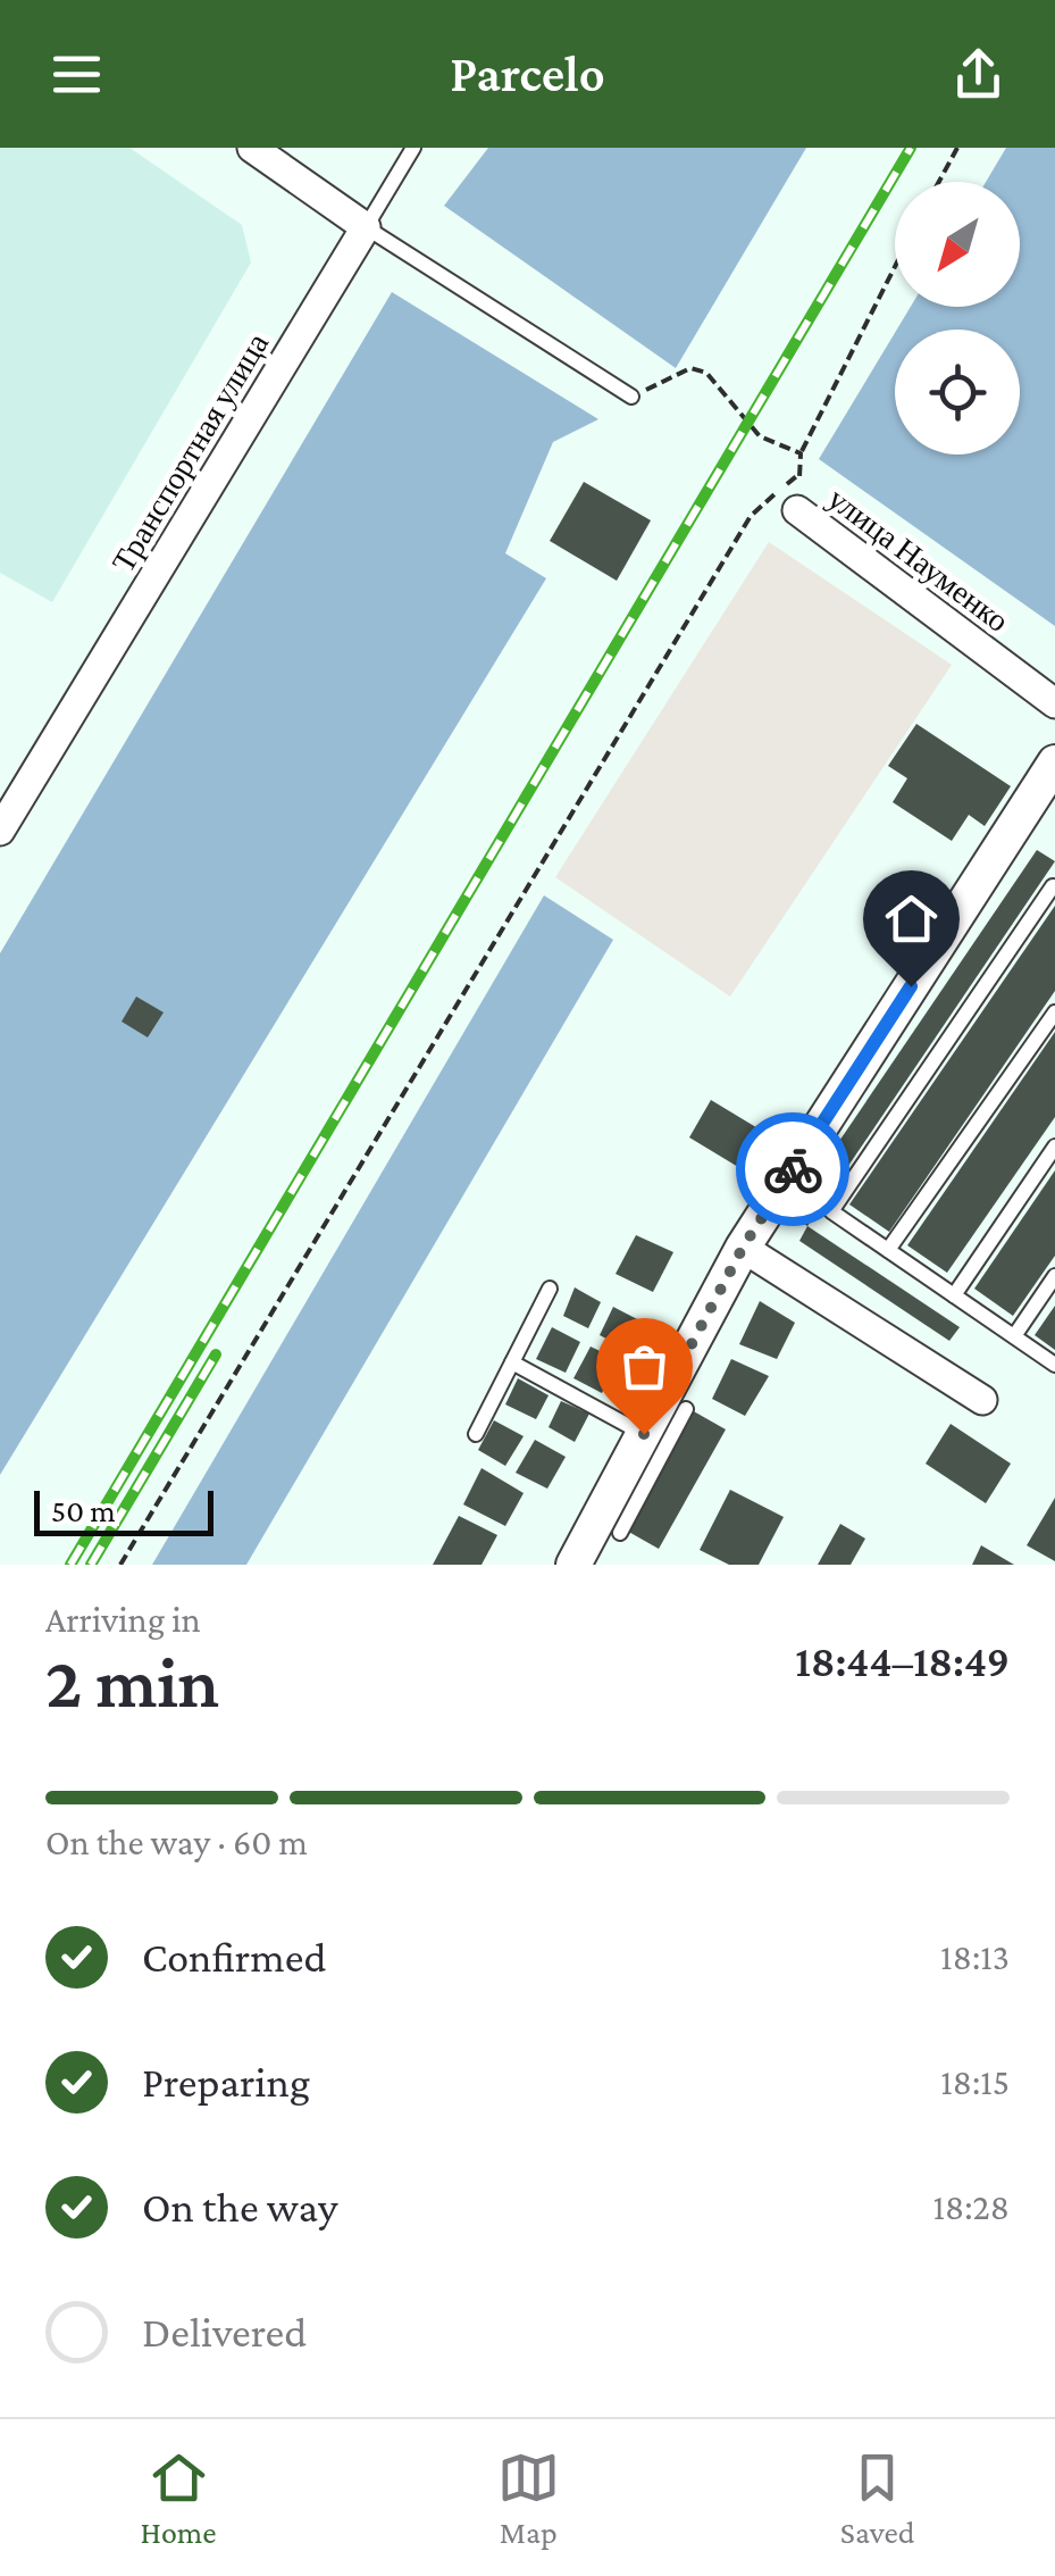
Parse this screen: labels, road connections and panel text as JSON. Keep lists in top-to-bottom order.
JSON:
{
  "streets": {
    "street": ["Транспортная улица", "улица Науменко"]
  },
  "scale_bar": "50 m",
  "north": "bottom left",
  "page": {
    "header": "Parcelo",
    "scale": "50 m",
    "heading": ["2 min", "Arriving in", "18:44–18:49"],
    "bar": "On the way · 60 m",
    "list": [
      ["Confirmed", "18:13"],
      ["Preparing", "18:15"],
      ["On the way", "18:28"],
      "Delivered"
    ],
    "tabs": ["Home", "Map", "Saved"]
  }
}
